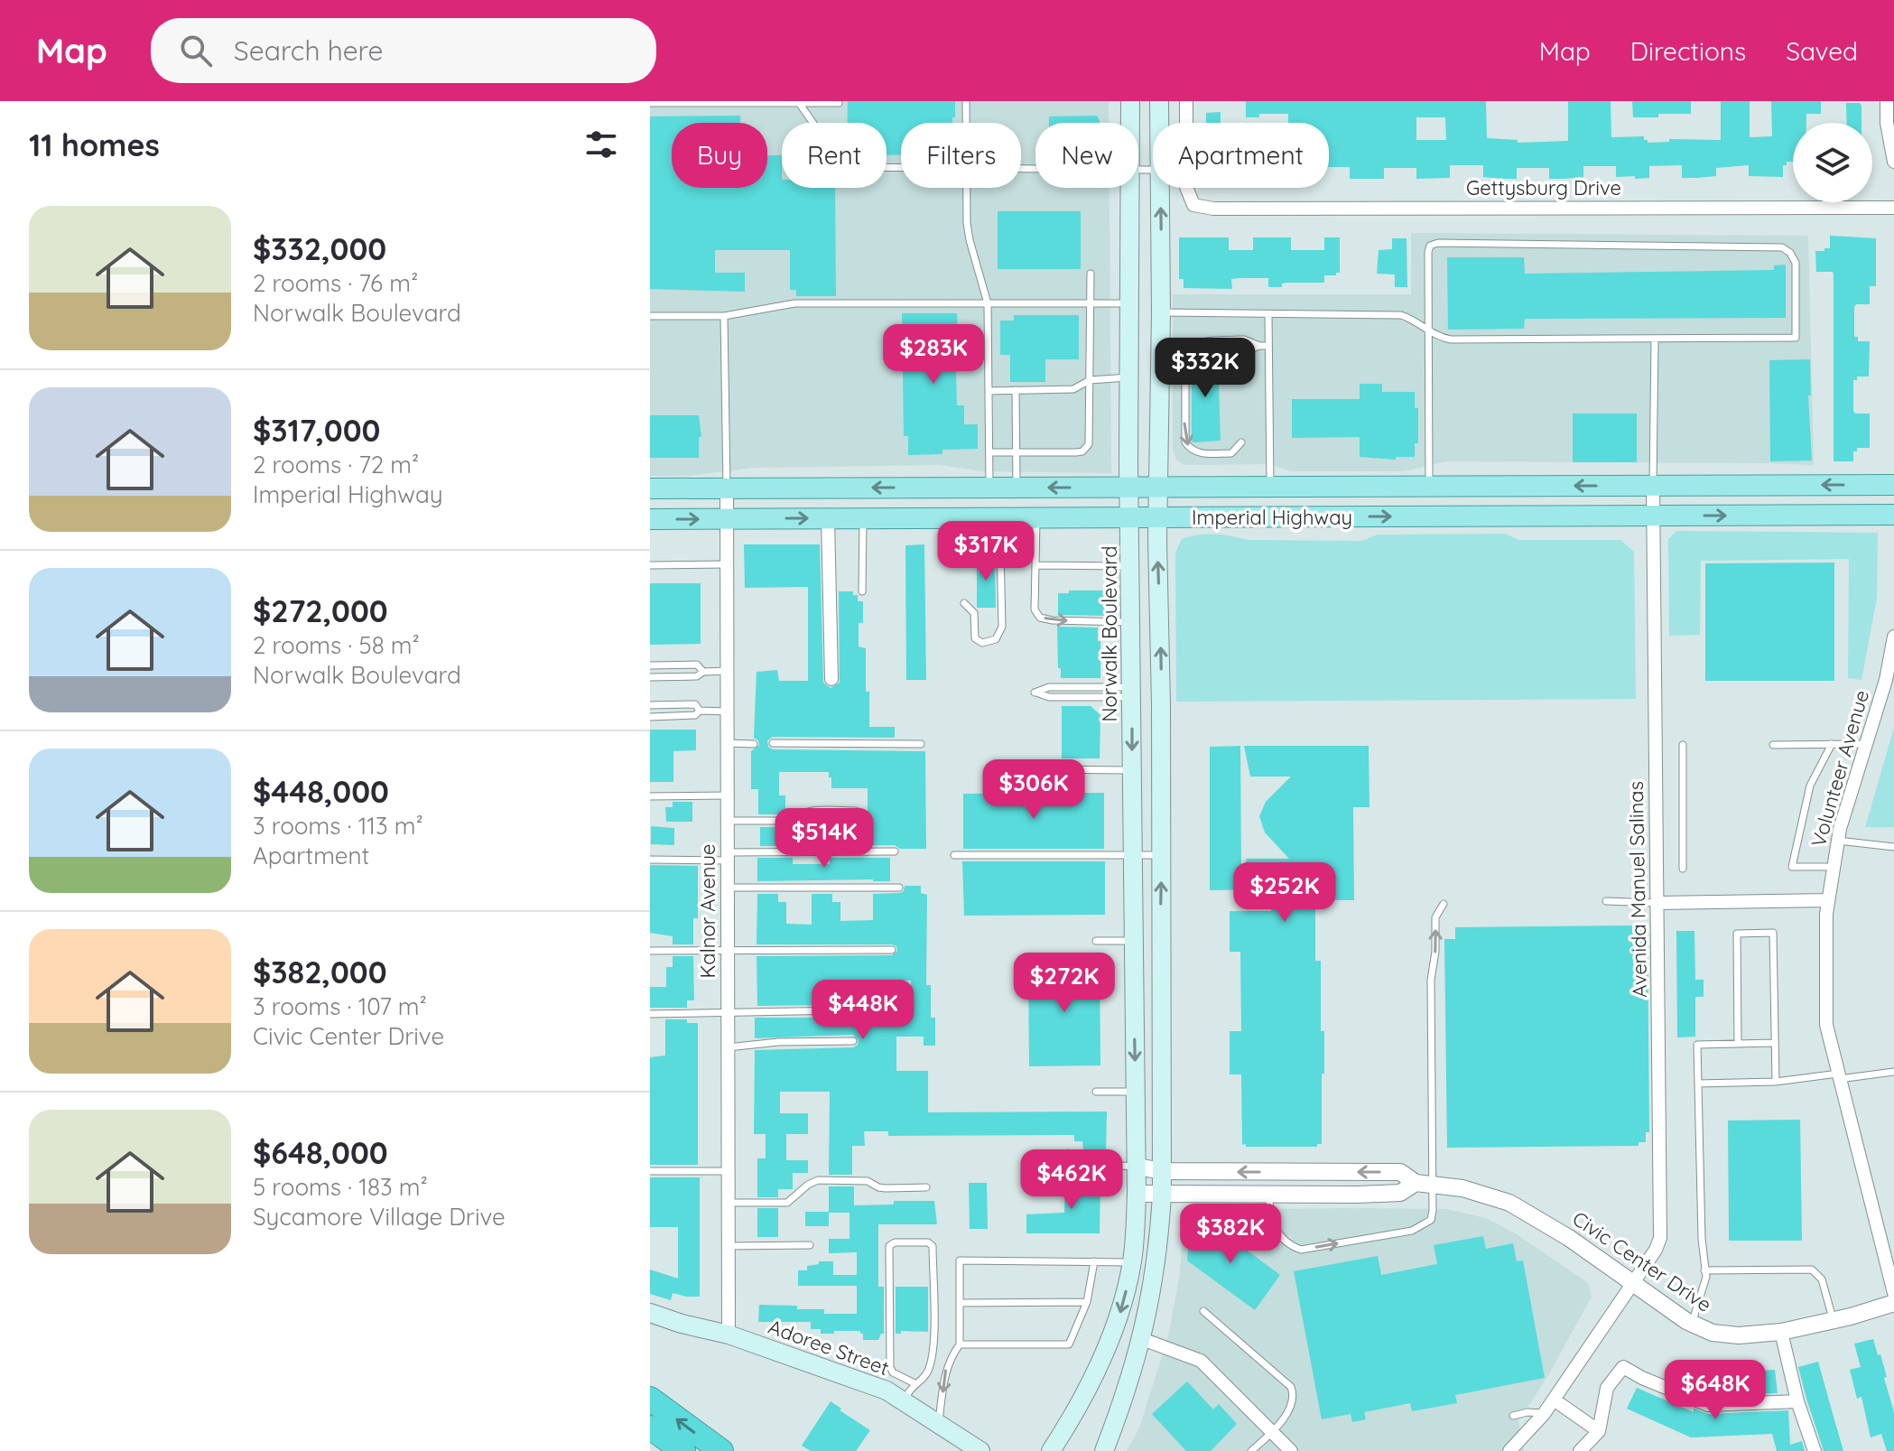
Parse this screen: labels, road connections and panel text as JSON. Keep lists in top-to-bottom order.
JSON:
{
  "streets": {
    "main road": ["Imperial Highway", "Norwalk Boulevard", "Adoree Street"],
    "street": [
      "Gettysburg Drive",
      "Volunteer Avenue",
      "Avenida Manuel Salinas",
      "Kalnor Avenue",
      "Civic Center Drive"
    ]
  },
  "crossings": [
    ["Imperial Highway", "Norwalk Boulevard"],
    ["Imperial Highway", "Avenida Manuel Salinas"],
    ["Imperial Highway", "Kalnor Avenue"],
    ["Norwalk Boulevard", "Civic Center Drive"],
    ["Avenida Manuel Salinas", "Civic Center Drive"],
    ["Kalnor Avenue", "Adoree Street"]
  ],
  "page": {
    "header": "Map",
    "search": "Search here",
    "nav": ["Map", "Directions", "Saved"],
    "heading": "11 homes",
    "chip": [
      "Buy",
      "Rent",
      "Filters",
      "New",
      "Apartment"
    ],
    "list": [
      {
        "name": "$332,000",
        "note": "2 rooms · 76 m² · Norwalk Boulevard"
      },
      {
        "name": "$317,000",
        "note": "2 rooms · 72 m² · Imperial Highway"
      },
      {
        "name": "$272,000",
        "note": "2 rooms · 58 m² · Norwalk Boulevard"
      },
      {
        "name": "$448,000",
        "note": "3 rooms · 113 m² · Apartment"
      },
      {
        "name": "$382,000",
        "note": "3 rooms · 107 m² · Civic Center Drive"
      },
      {
        "name": "$648,000",
        "note": "5 rooms · 183 m² · Sycamore Village Drive"
      }
    ],
    "price": [
      "$283K",
      "$332K",
      "$317K",
      "$306K",
      "$514K",
      "$252K",
      "$272K",
      "$448K",
      "$462K",
      "$382K",
      "$648K"
    ]
  }
}
